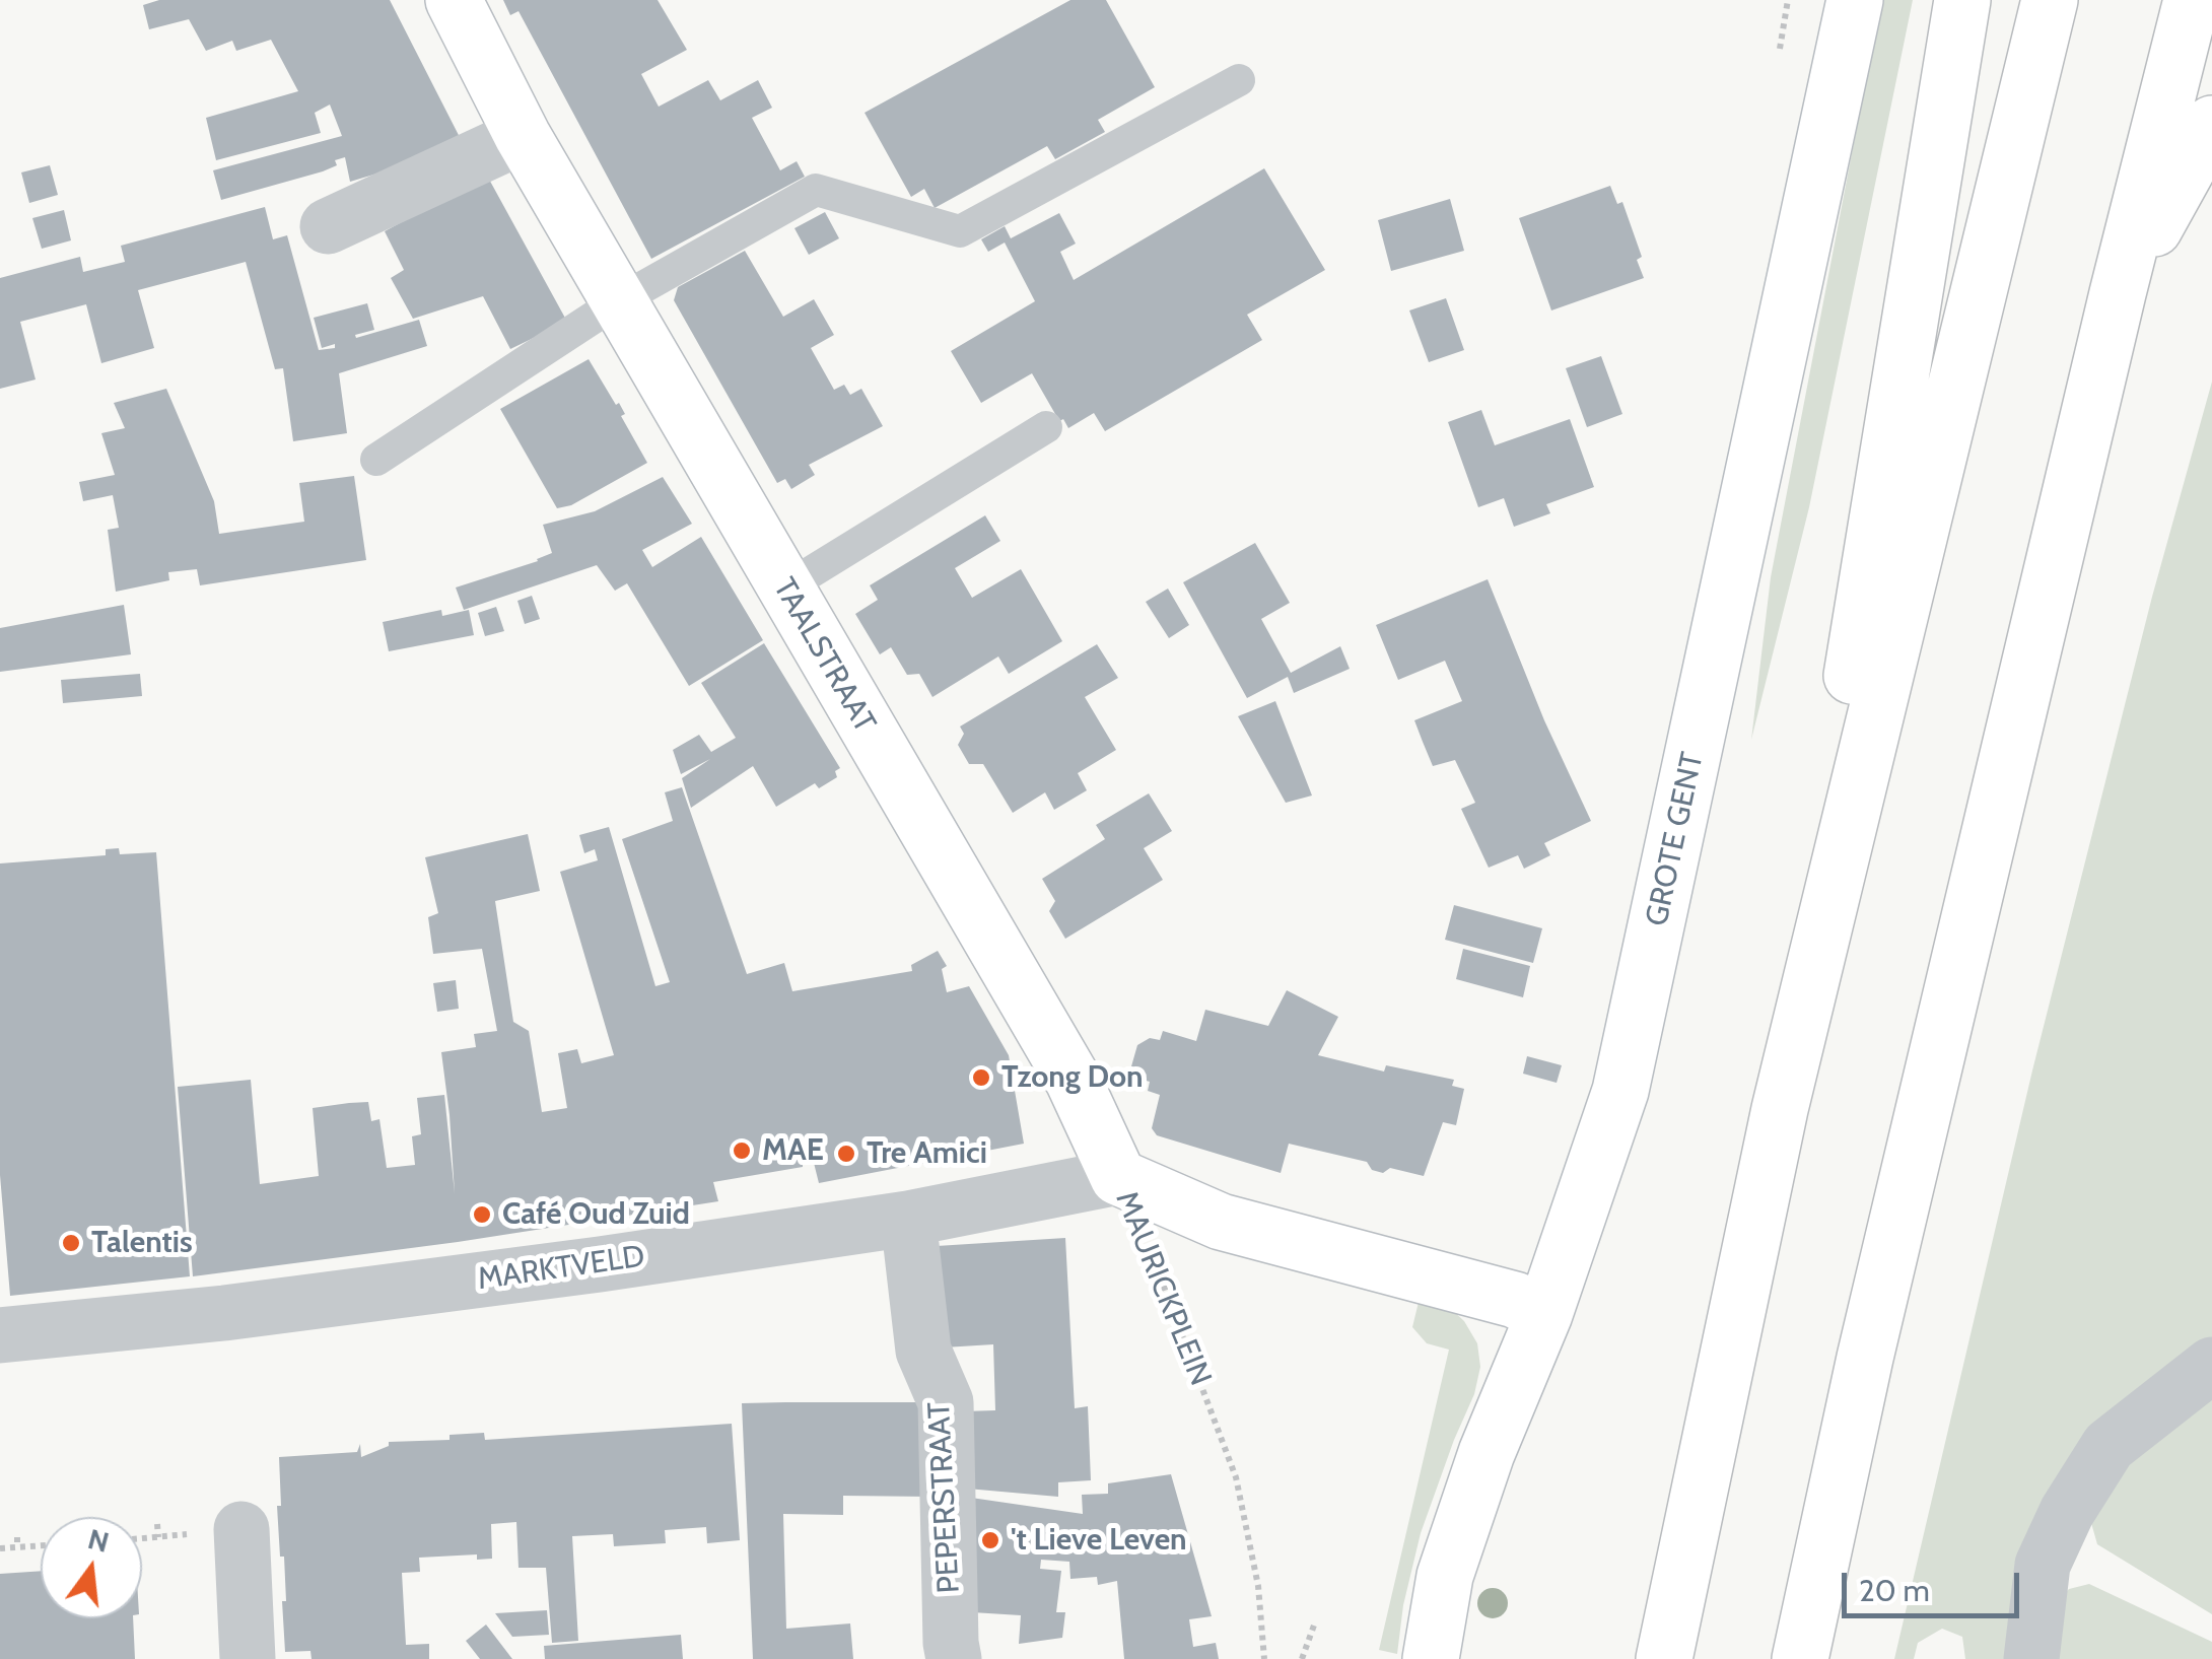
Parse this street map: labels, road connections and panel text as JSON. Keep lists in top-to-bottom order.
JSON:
{
  "streets": {
    "main road": ["TAALSTRAAT", "GROTE GENT", "MAURICKPLEIN"],
    "street": ["MARKTVELD", "PEPERSTRAAT"]
  },
  "crossings": [
    ["TAALSTRAAT", "MARKTVELD"],
    ["TAALSTRAAT", "MAURICKPLEIN"],
    ["GROTE GENT", "MAURICKPLEIN"],
    ["MARKTVELD", "MAURICKPLEIN"],
    ["MARKTVELD", "PEPERSTRAAT"]
  ],
  "places": [
    "Tzong Don",
    "MAE",
    "Tre Amici",
    "Café Oud Zuid",
    "Talentis",
    "'t Lieve Leven"
  ],
  "scale_bar": "20 m",
  "north": "top"
}
